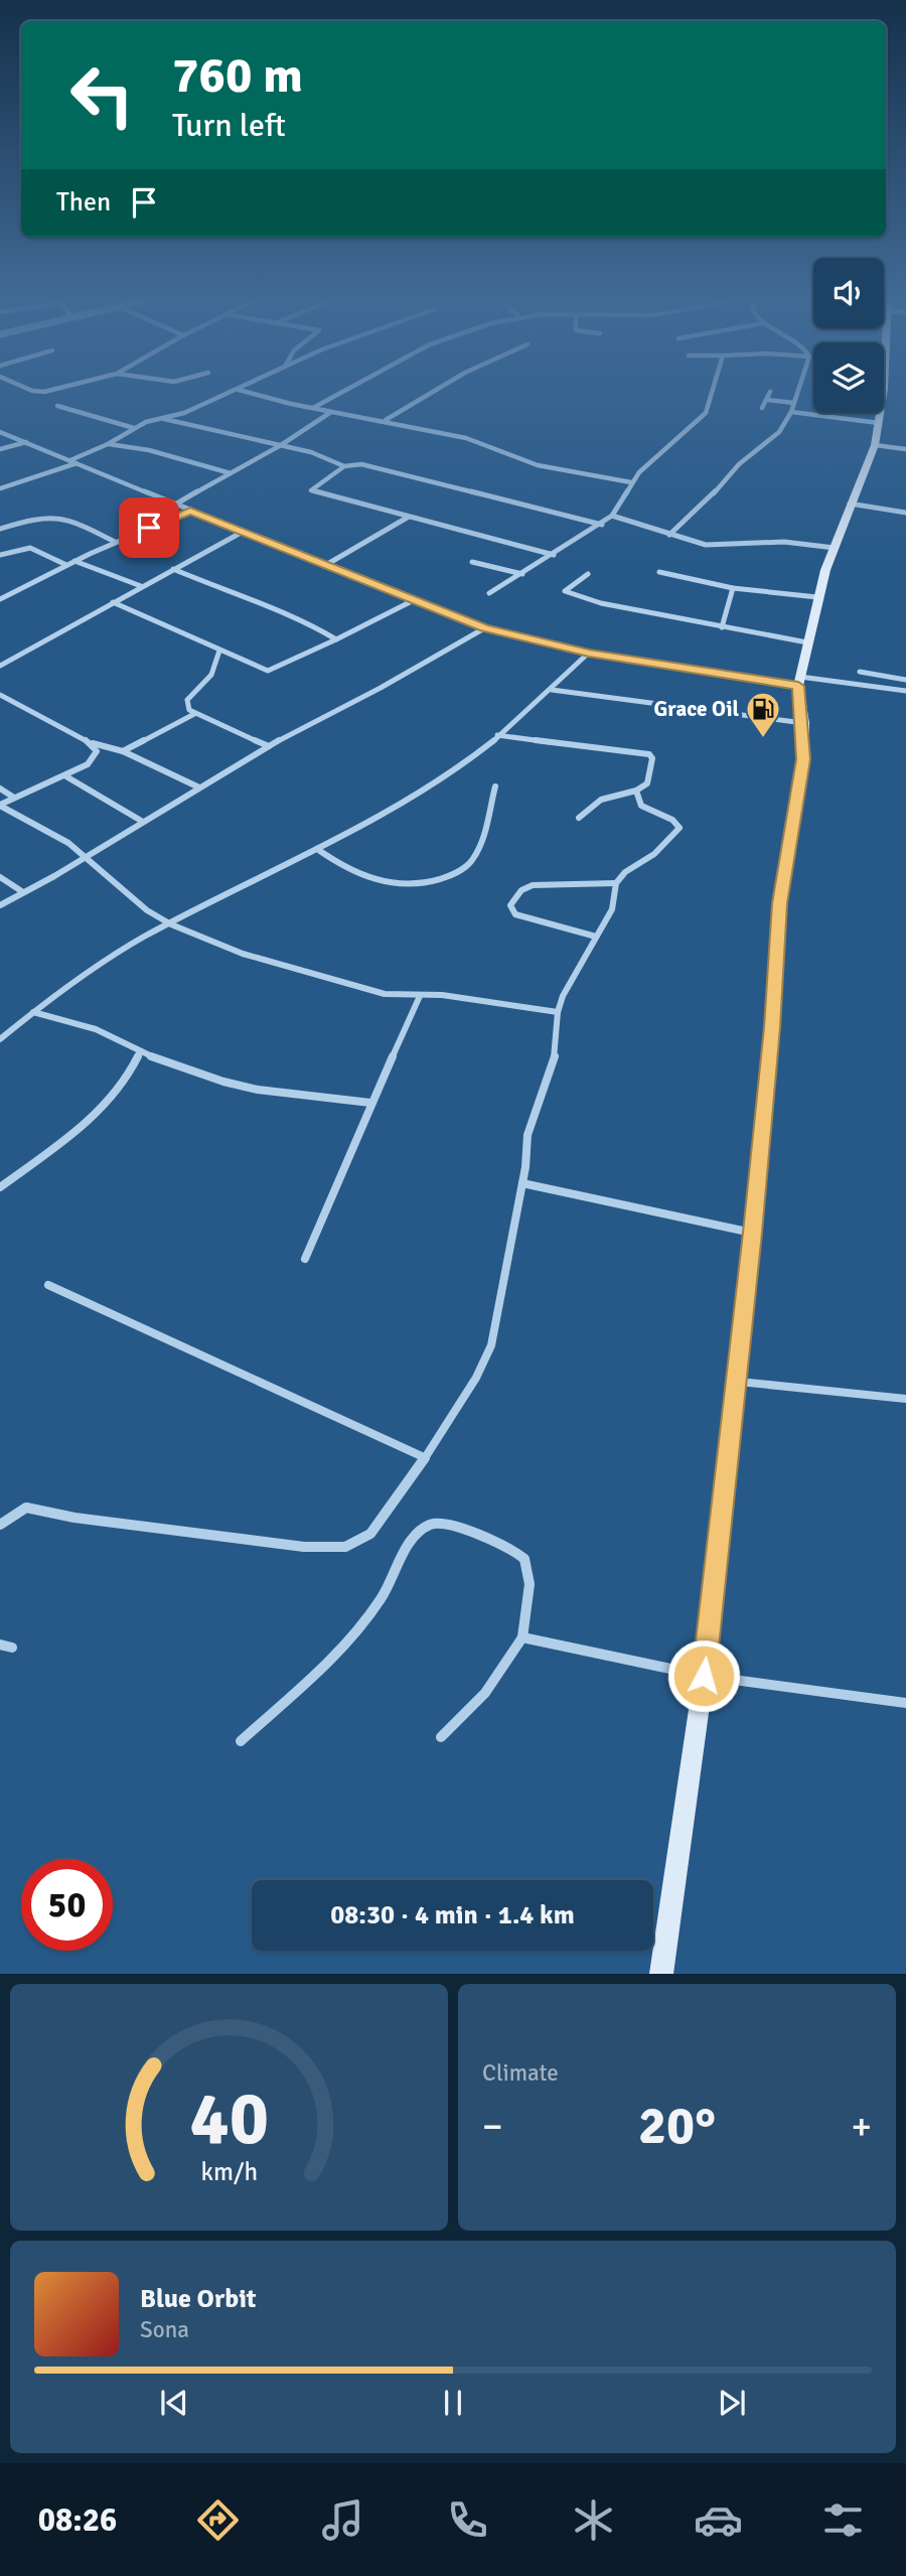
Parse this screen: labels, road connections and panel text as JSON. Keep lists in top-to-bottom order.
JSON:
{
  "places": {
    "fuel station": ["Grace Oil"]
  },
  "page": {
    "turn": ["760 m", "Turn left"],
    "then": "Then",
    "limit": "50",
    "trip": "08:30 · 4 min · 1.4 km",
    "tile": "Climate",
    "heat": ["−", "20°", "+"],
    "song": ["Blue Orbit", "Sona"],
    "tabs": "08:26",
    "gauge": ["40", "km/h"]
  }
}
